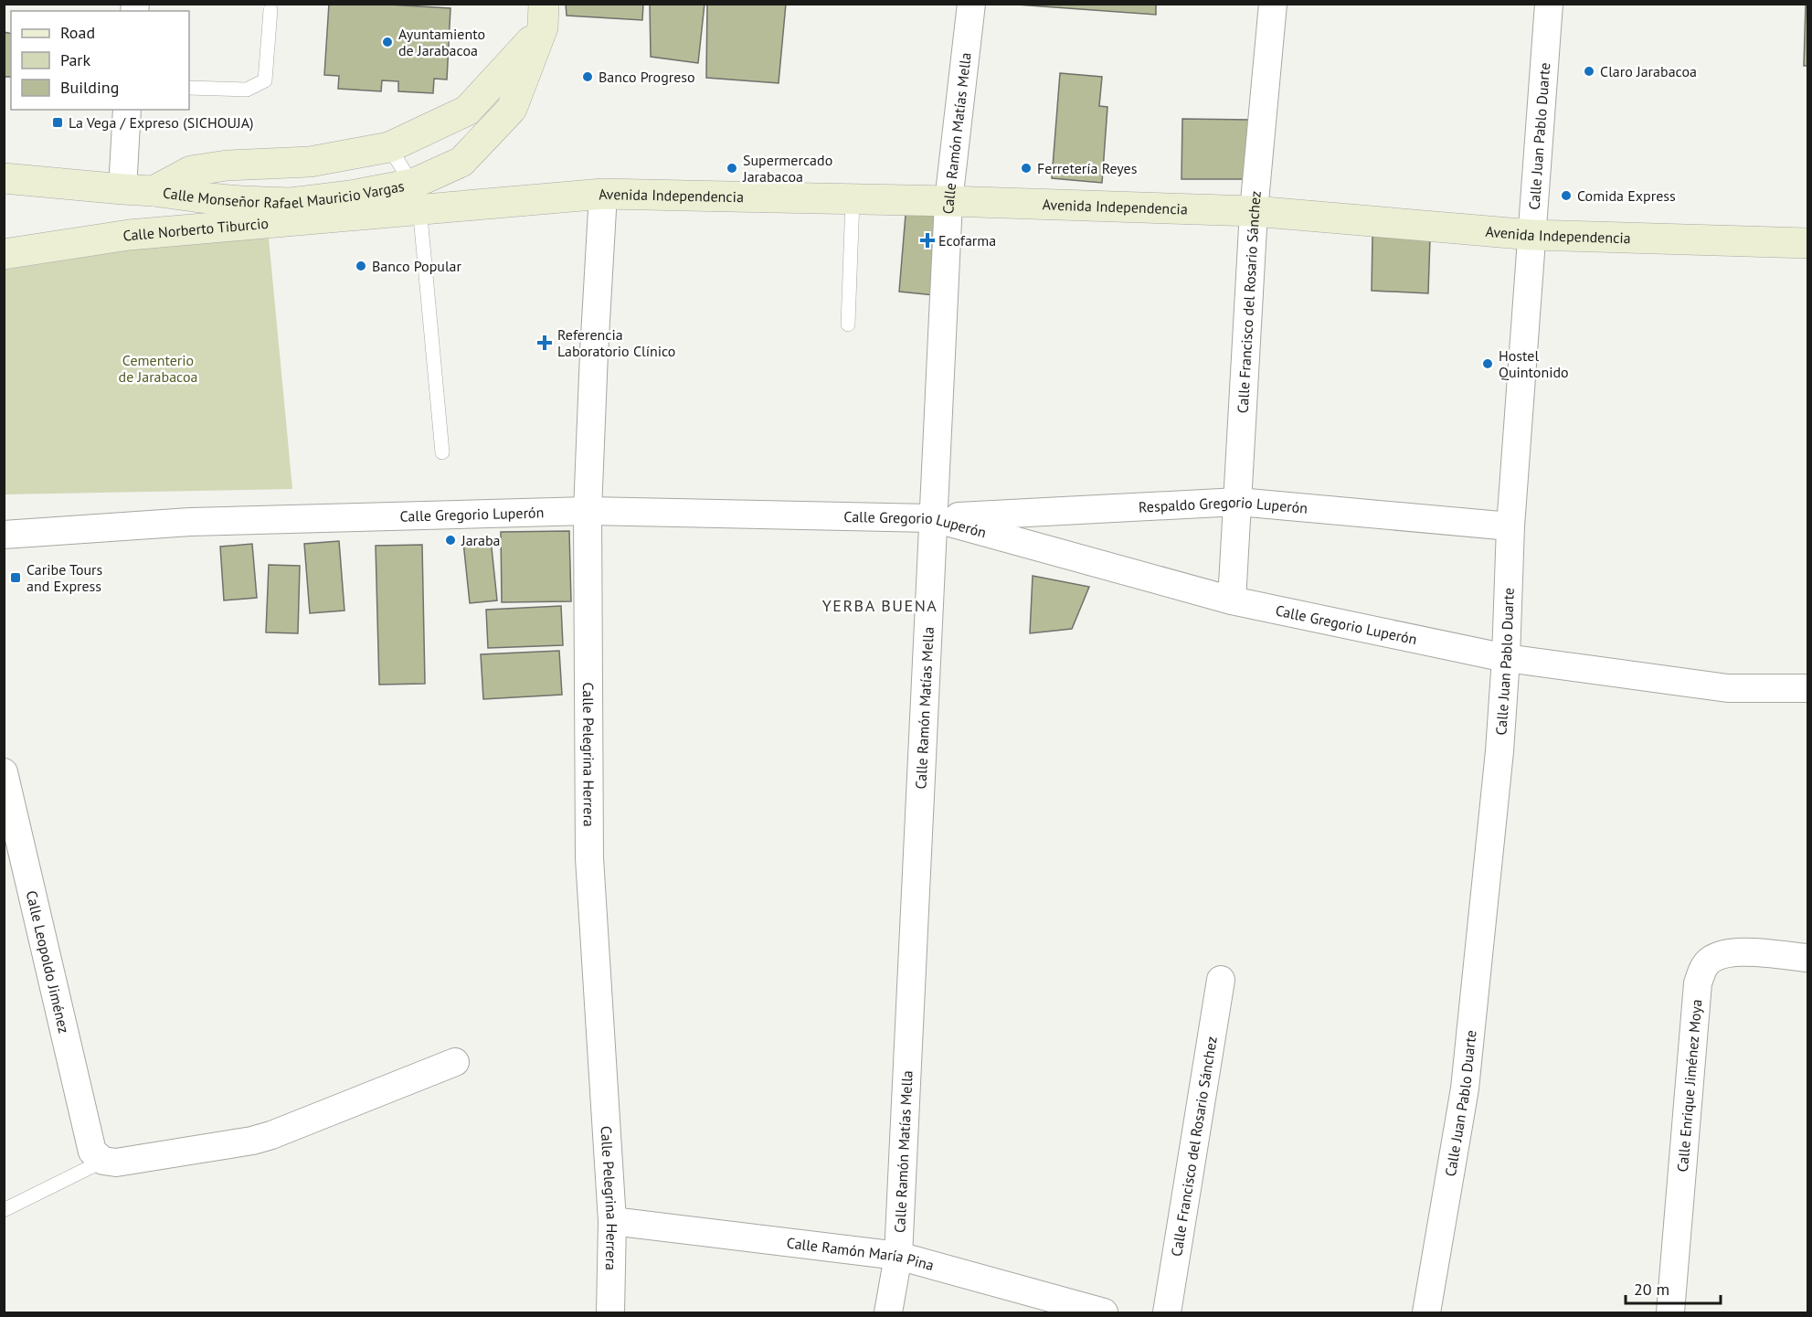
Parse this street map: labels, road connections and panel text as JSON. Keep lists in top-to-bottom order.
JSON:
{
  "streets": {
    "street": [
      "Calle Ramón Matías Mella",
      "Calle Juan Pablo Duarte",
      "Calle Monseñor Rafael Mauricio Vargas",
      "Avenida Independencia",
      "Calle Norberto Tiburcio",
      "Calle Francisco del Rosario Sánchez",
      "Respaldo Gregorio Luperón",
      "Calle Gregorio Luperón",
      "Calle Pelegrina Herrera",
      "Calle Leopoldo Jiménez",
      "Calle Enrique Jiménez Moya",
      "Calle Ramón María Pina"
    ]
  },
  "crossings": [
    ["Calle Ramón Matías Mella", "Avenida Independencia"],
    ["Calle Ramón Matías Mella", "Respaldo Gregorio Luperón"],
    ["Calle Ramón Matías Mella", "Calle Gregorio Luperón"],
    ["Calle Ramón Matías Mella", "Calle Ramón María Pina"],
    ["Calle Juan Pablo Duarte", "Avenida Independencia"],
    ["Calle Juan Pablo Duarte", "Respaldo Gregorio Luperón"],
    ["Calle Juan Pablo Duarte", "Calle Gregorio Luperón"],
    ["Calle Monseñor Rafael Mauricio Vargas", "Avenida Independencia"],
    ["Calle Monseñor Rafael Mauricio Vargas", "Calle Norberto Tiburcio"],
    ["Avenida Independencia", "Calle Norberto Tiburcio"],
    ["Avenida Independencia", "Calle Francisco del Rosario Sánchez"],
    ["Avenida Independencia", "Calle Pelegrina Herrera"],
    ["Calle Francisco del Rosario Sánchez", "Respaldo Gregorio Luperón"],
    ["Calle Francisco del Rosario Sánchez", "Calle Gregorio Luperón"],
    ["Respaldo Gregorio Luperón", "Calle Gregorio Luperón"],
    ["Calle Gregorio Luperón", "Calle Pelegrina Herrera"],
    ["Calle Pelegrina Herrera", "Calle Ramón María Pina"]
  ],
  "districts": ["YERBA BUENA"],
  "parks": ["Cementerio de Jarabacoa"],
  "places": {
    "other": [
      "Ayuntamiento de Jarabacoa",
      "Claro Jarabacoa",
      "Banco Progreso",
      "Supermercado Jarabacoa",
      "Ferretería Reyes",
      "Comida Express",
      "Banco Popular",
      "Hostel Quintonido",
      "Jaraba"
    ],
    "transit": ["La Vega / Expreso (SICHOUJA)", "Caribe Tours and Express"],
    "health": ["Ecofarma", "Referencia Laboratorio Clínico"]
  },
  "legend": ["Road", "Park", "Building"],
  "scale_bar": "20 m"
}
